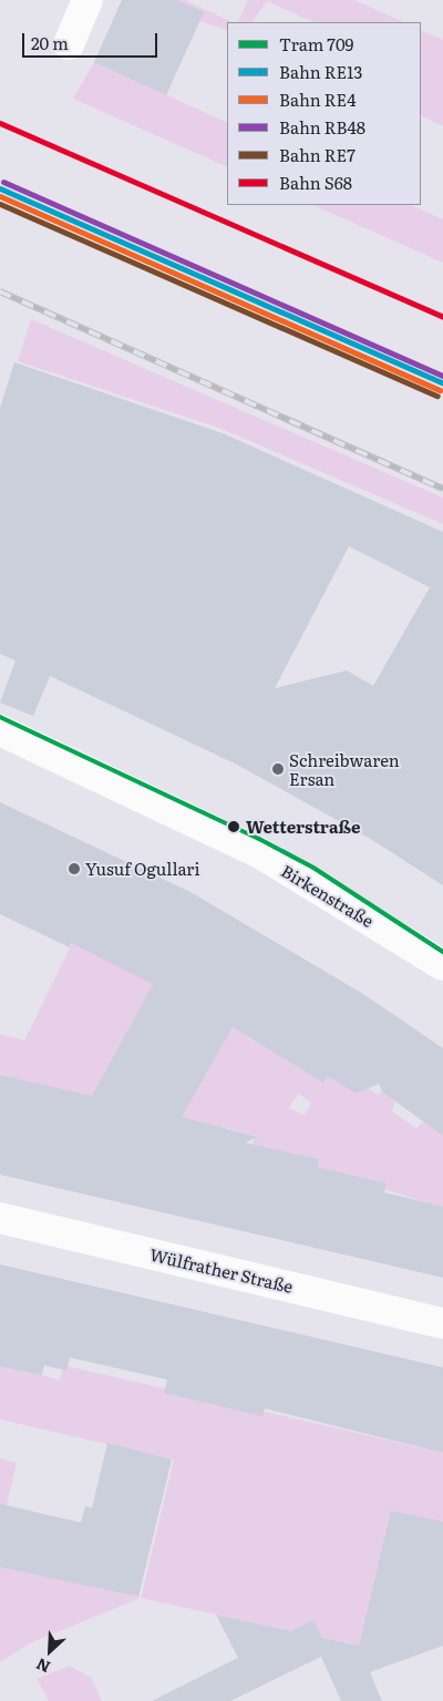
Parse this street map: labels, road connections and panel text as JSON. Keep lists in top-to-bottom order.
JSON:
{
  "streets": {
    "street": ["Birkenstraße", "Wülfrather Straße"]
  },
  "places": ["Schreibwaren Ersan", "Wetterstraße", "Yusuf Ogullari"],
  "lines": [
    "rail line S68",
    "rail line RB48",
    "rail line RE13",
    "rail line RE4",
    "rail line RE7",
    "tram line 709"
  ],
  "legend": [
    "Tram 709",
    "Bahn RE13",
    "Bahn RE4",
    "Bahn RB48",
    "Bahn RE7",
    "Bahn S68"
  ],
  "scale_bar": "20 m",
  "north": "bottom left"
}
